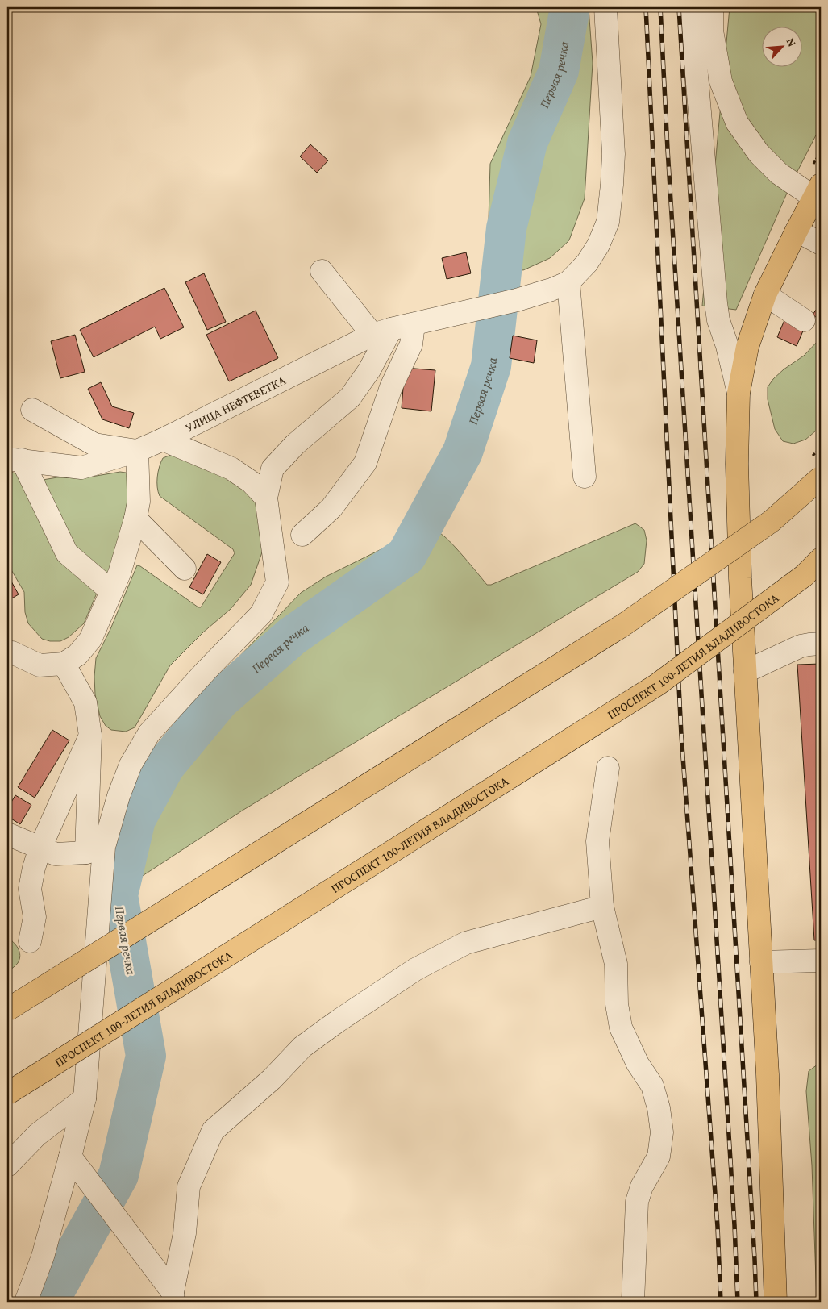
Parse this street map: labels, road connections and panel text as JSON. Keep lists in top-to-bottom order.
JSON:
{
  "streets": {
    "main road": ["ПРОСПЕКТ 100-ЛЕТИЯ ВЛАДИВОСТОКА"],
    "street": ["УЛИЦА НЕФТЕВЕТКА"]
  },
  "water": ["Первая речка"],
  "north": "top right"
}
